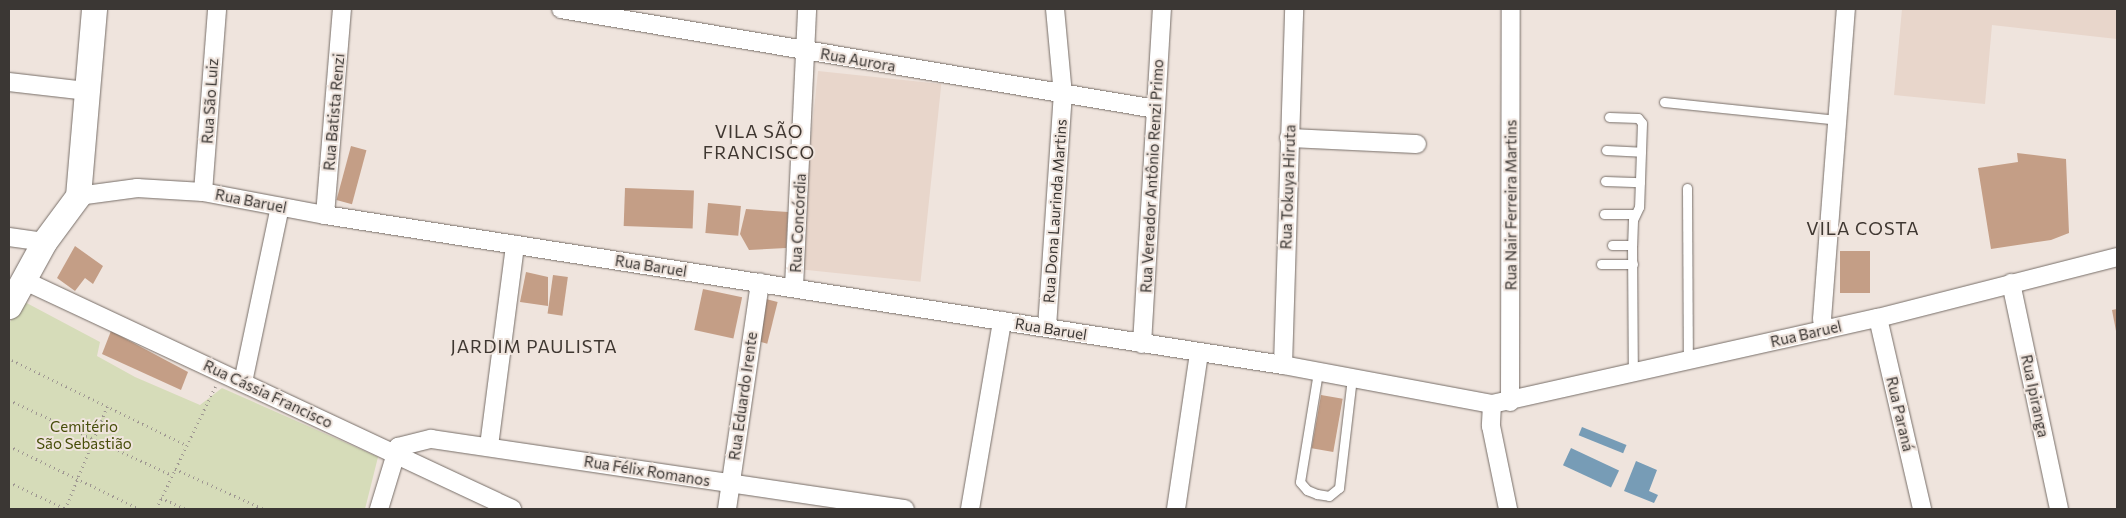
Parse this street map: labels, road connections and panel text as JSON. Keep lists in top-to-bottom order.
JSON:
{
  "streets": {
    "street": [
      "Rua Aurora",
      "Rua São Luiz",
      "Rua Batista Renzi",
      "Rua Vereador Antônio Renzi Primo",
      "Rua Tokuya Hiruta",
      "Rua Baruel",
      "Rua Nair Ferreira Martins",
      "Rua Dona Laurinda Martins",
      "Rua Concórdia",
      "Rua Cássia Francisco",
      "Rua Eduardo Irente",
      "Rua Ipiranga",
      "Rua Paraná",
      "Rua Félix Romanos"
    ]
  },
  "crossings": [
    ["Rua Aurora", "Rua Vereador Antônio Renzi Primo"],
    ["Rua Aurora", "Rua Dona Laurinda Martins"],
    ["Rua Aurora", "Rua Concórdia"],
    ["Rua São Luiz", "Rua Baruel"],
    ["Rua Batista Renzi", "Rua Baruel"],
    ["Rua Vereador Antônio Renzi Primo", "Rua Baruel"],
    ["Rua Tokuya Hiruta", "Rua Baruel"],
    ["Rua Baruel", "Rua Nair Ferreira Martins"],
    ["Rua Baruel", "Rua Dona Laurinda Martins"],
    ["Rua Baruel", "Rua Concórdia"],
    ["Rua Baruel", "Rua Eduardo Irente"],
    ["Rua Baruel", "Rua Ipiranga"],
    ["Rua Baruel", "Rua Paraná"],
    ["Rua Cássia Francisco", "Rua Félix Romanos"],
    ["Rua Eduardo Irente", "Rua Félix Romanos"]
  ],
  "districts": ["VILA SÃO FRANCISCO", "VILA COSTA", "JARDIM PAULISTA"],
  "parks": ["Cemitério São Sebastião"]
}
